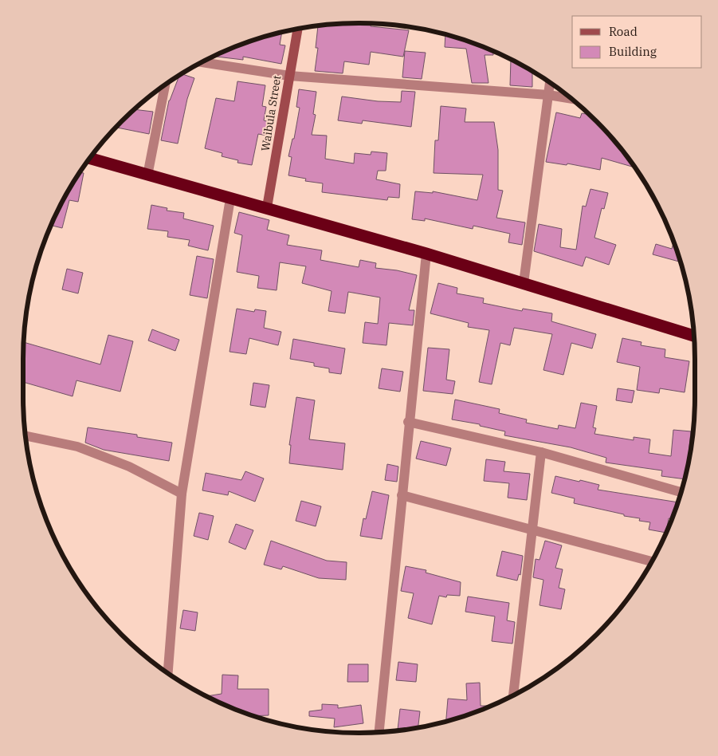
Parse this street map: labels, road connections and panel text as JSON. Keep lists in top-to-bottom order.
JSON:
{
  "streets": {
    "street": ["Waibula Street"]
  },
  "legend": ["Road", "Building"]
}
